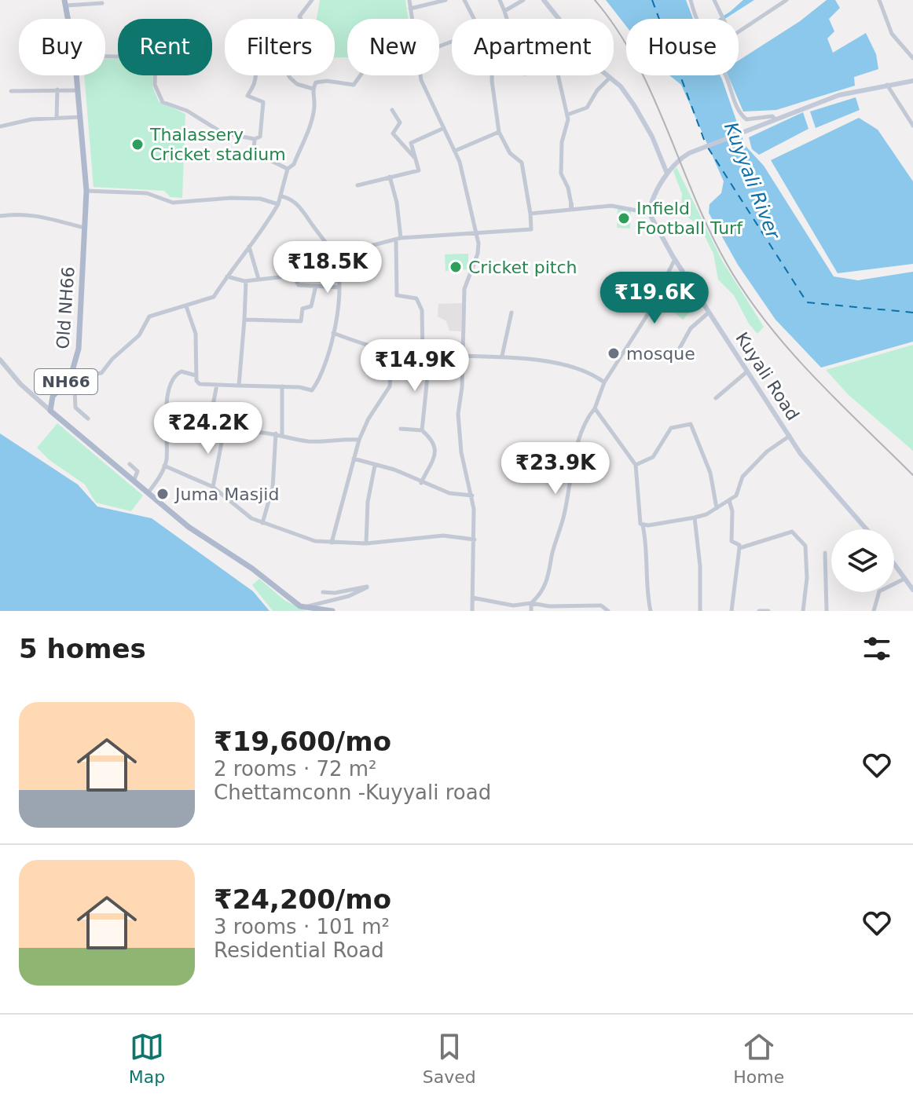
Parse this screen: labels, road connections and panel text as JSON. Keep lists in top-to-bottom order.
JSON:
{
  "streets": {
    "main road": ["Old NH66", "Kuyali Road", "NH66"]
  },
  "crossings": [
    ["Old NH66", "NH66"]
  ],
  "water": ["Kuyyali River"],
  "places": [
    "Thalassery Cricket stadium",
    "Infield Football Turf",
    "Cricket pitch",
    "mosque",
    "Juma Masjid"
  ],
  "page": {
    "chip": [
      "Buy",
      "Rent",
      "Filters",
      "New",
      "Apartment",
      "House"
    ],
    "price": [
      "₹18.5K",
      "₹19.6K",
      "₹14.9K",
      "₹24.2K",
      "₹23.9K"
    ],
    "heading": "5 homes",
    "list": [
      {
        "name": "₹19,600/mo",
        "note": "2 rooms · 72 m² · Chettamconn -Kuyyali road"
      },
      {
        "name": "₹24,200/mo",
        "note": "3 rooms · 101 m² · Residential Road"
      }
    ],
    "tabs": ["Map", "Saved", "Home"]
  }
}
